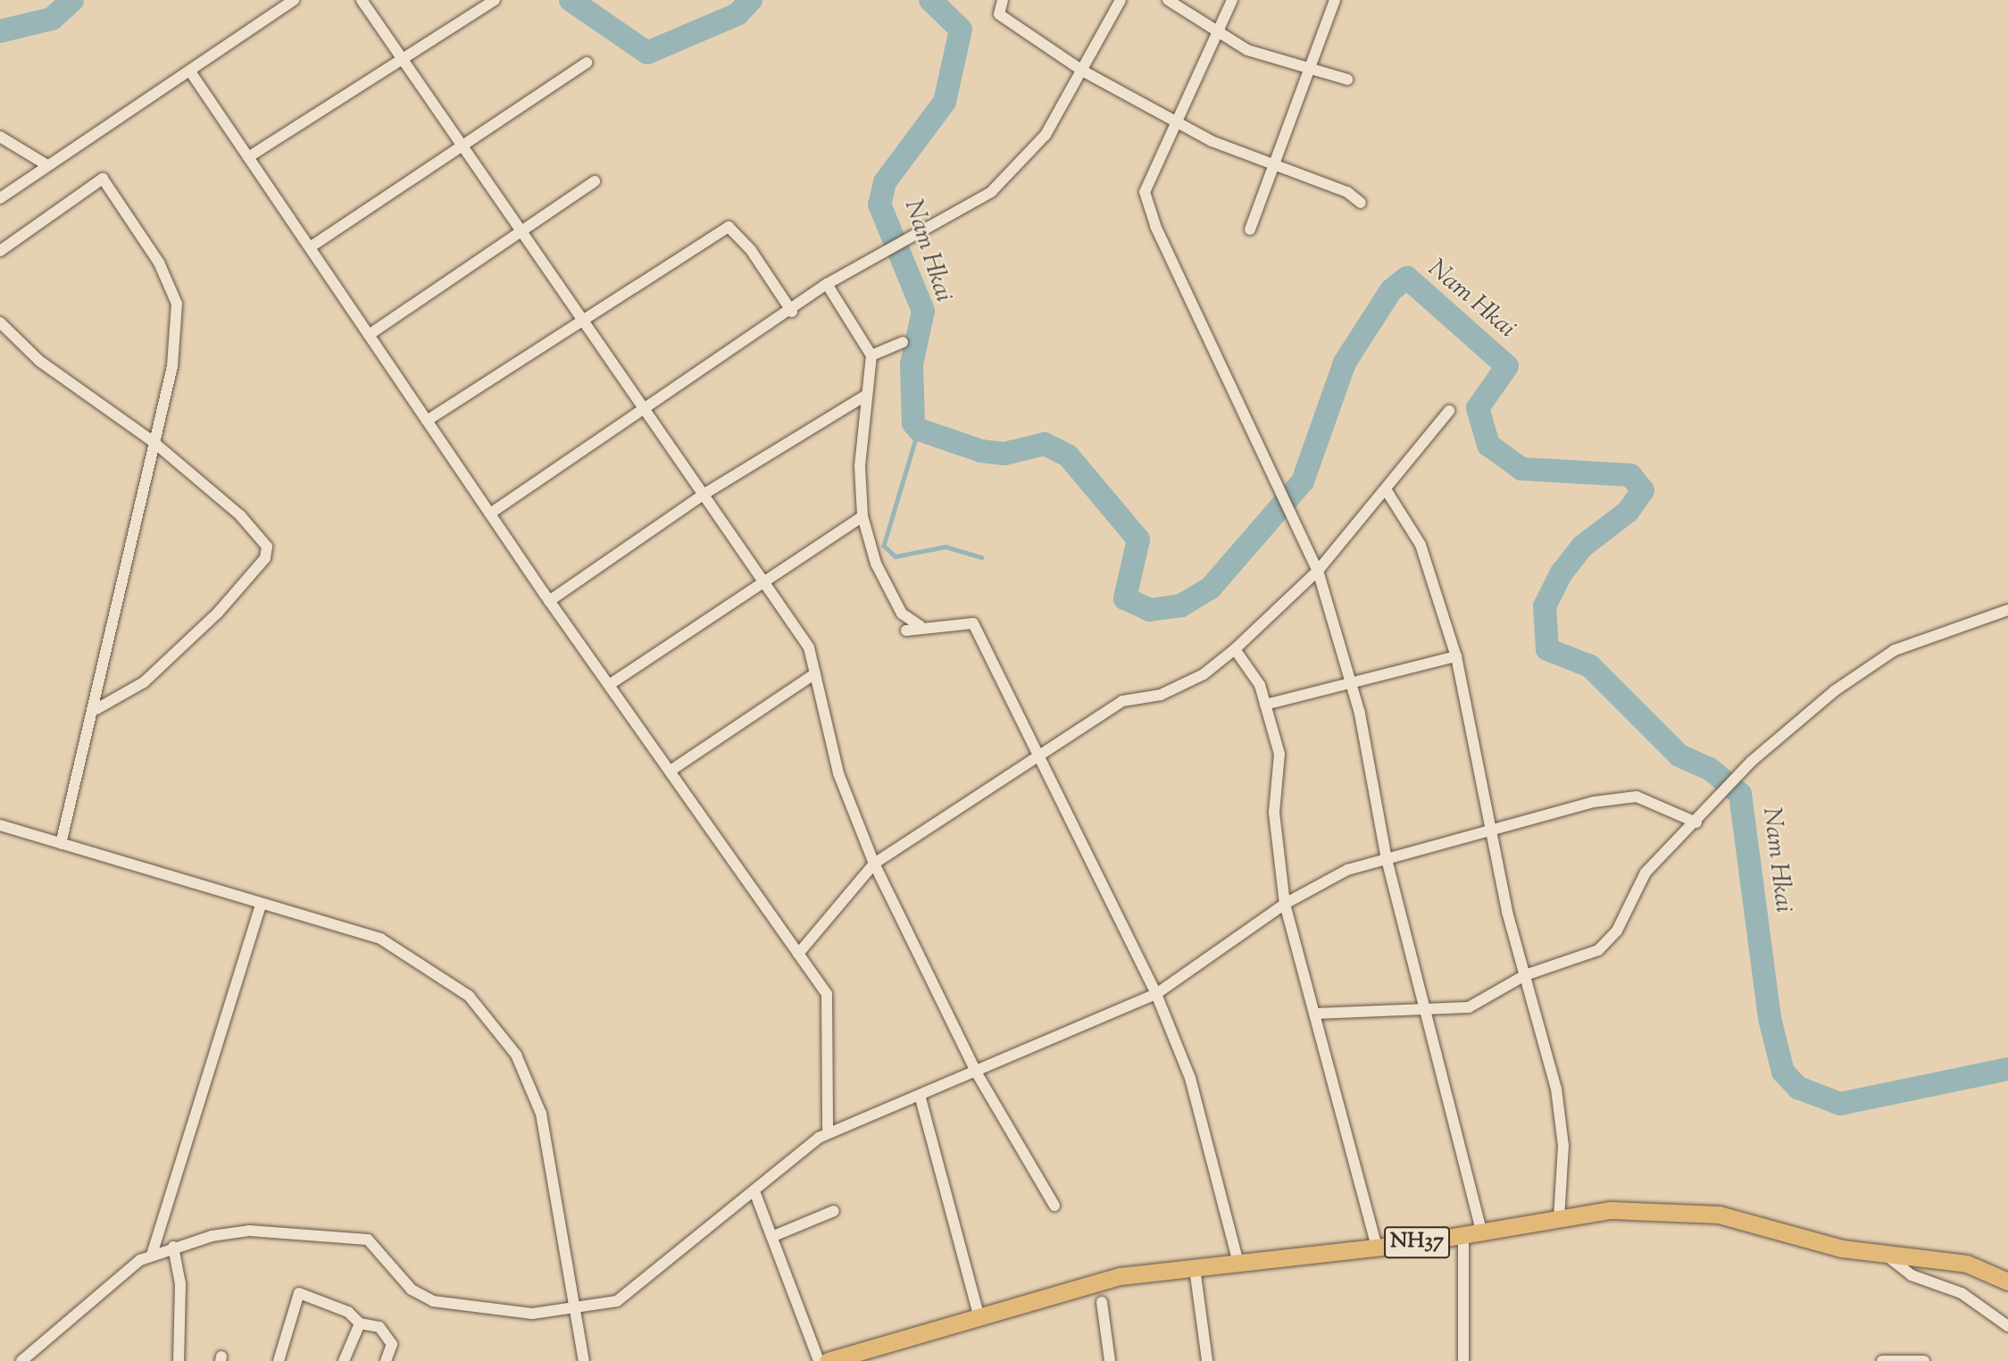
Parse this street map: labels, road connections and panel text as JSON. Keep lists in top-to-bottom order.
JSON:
{
  "streets": {
    "highway": ["NH37"]
  },
  "water": ["Nam Hkai"]
}
